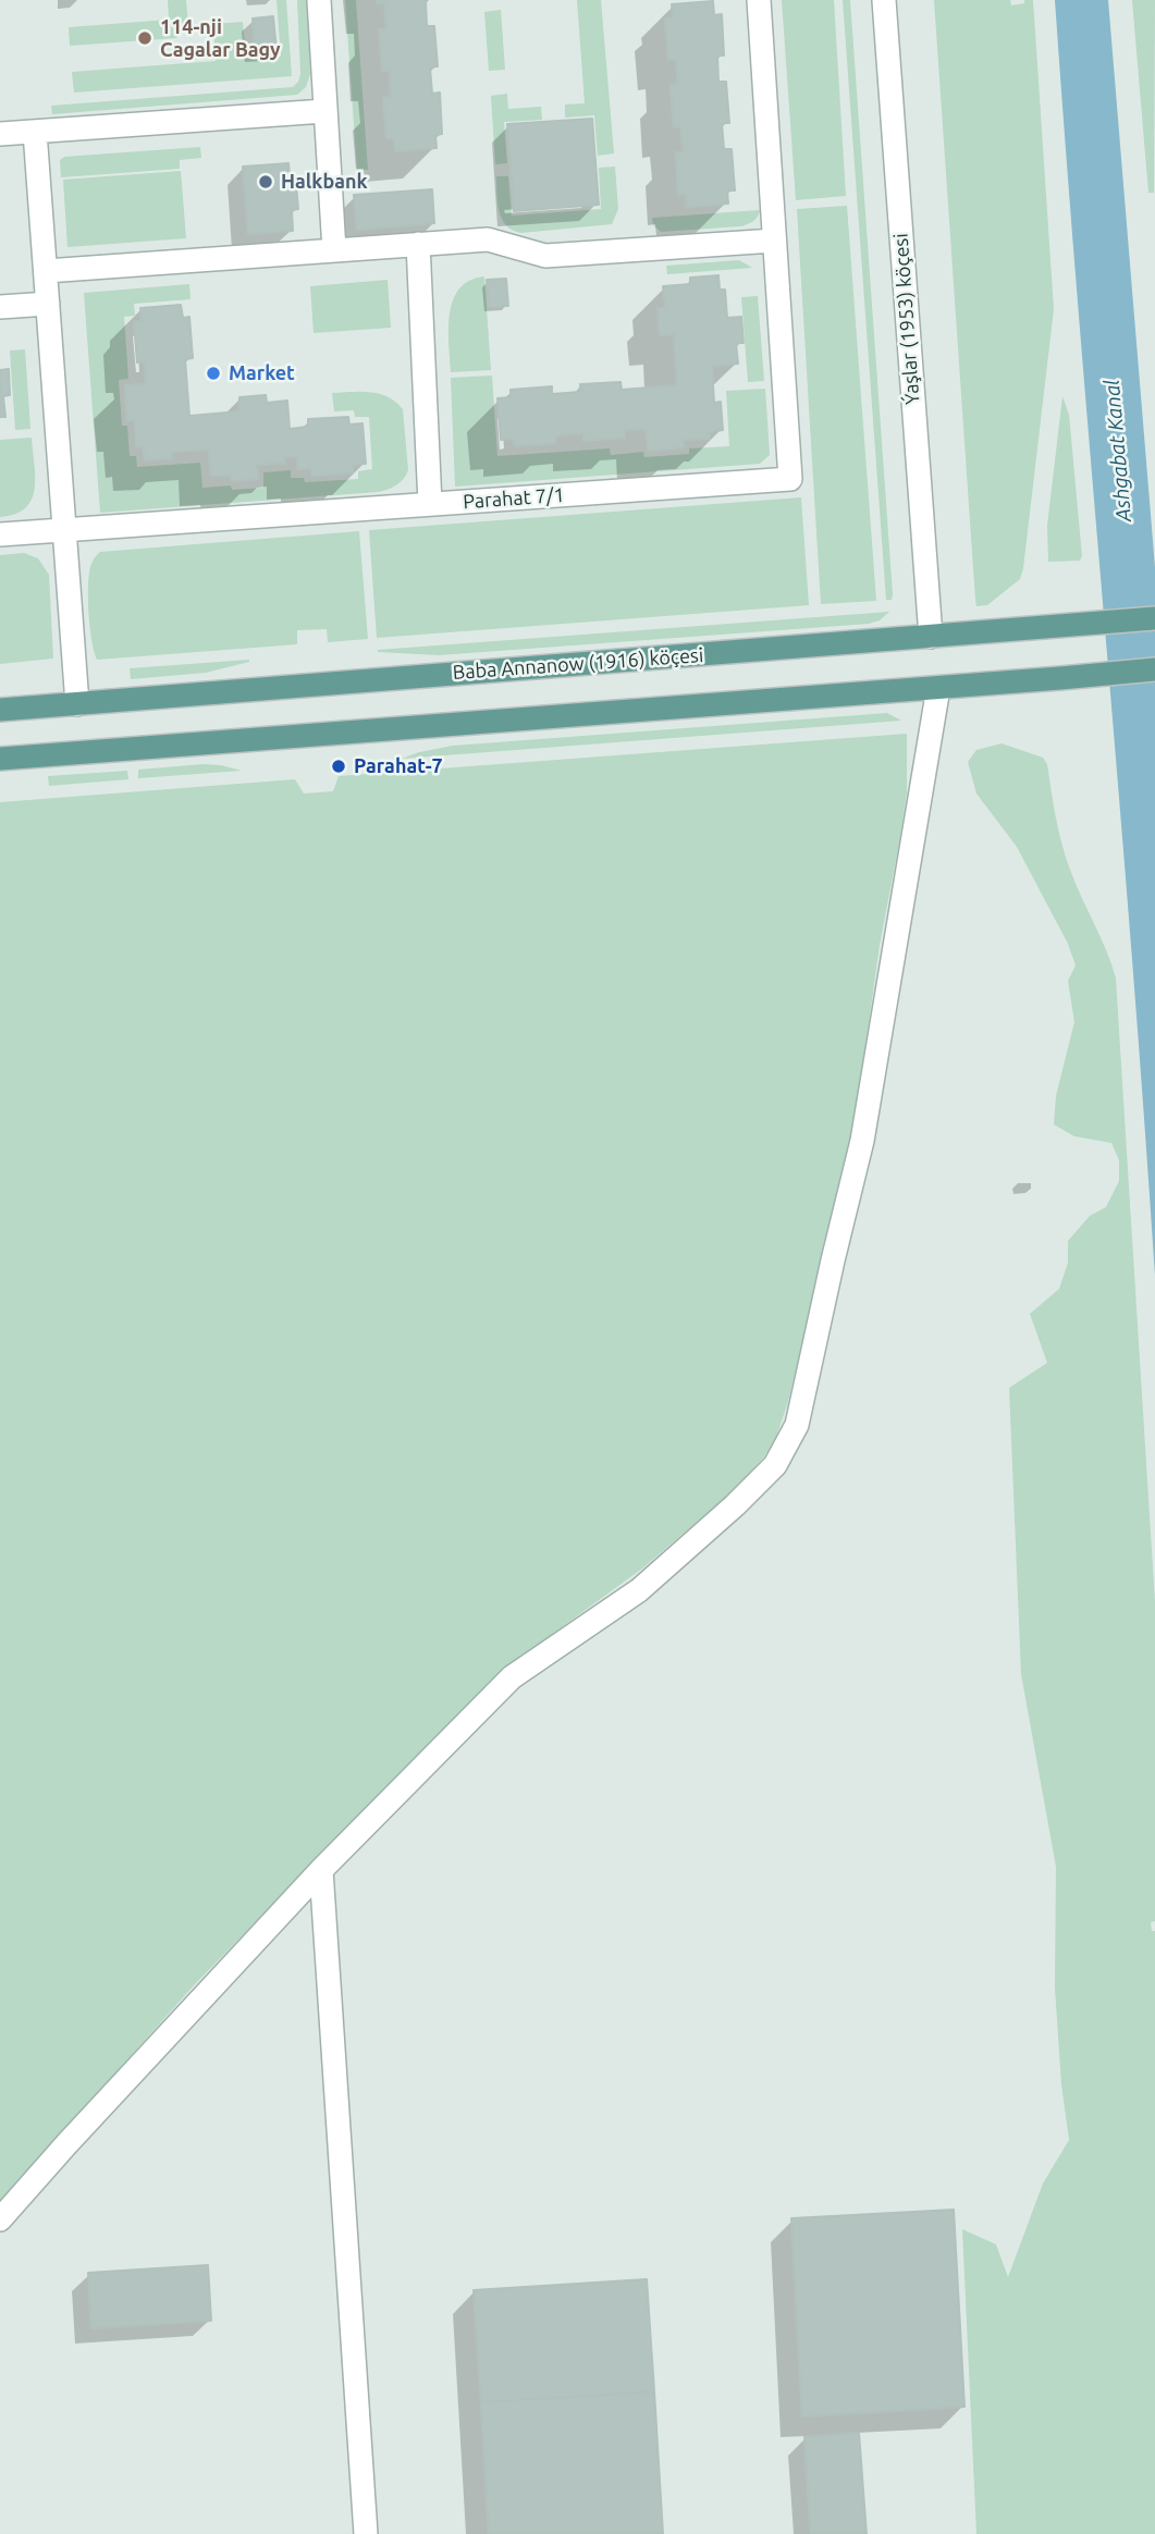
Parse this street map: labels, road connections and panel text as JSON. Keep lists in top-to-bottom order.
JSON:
{
  "streets": {
    "main road": ["Baba Annanow (1916) köçesi"],
    "street": ["Ýaşlar (1953) köçesi", "Parahat 7/1"]
  },
  "crossings": [
    ["Ýaşlar (1953) köçesi", "Baba Annanow (1916) köçesi"]
  ],
  "water": ["Ashgabat Kanal"],
  "places": [
    "114-nji Cagalar Bagy",
    "Halkbank",
    "Market",
    "Parahat-7"
  ]
}
